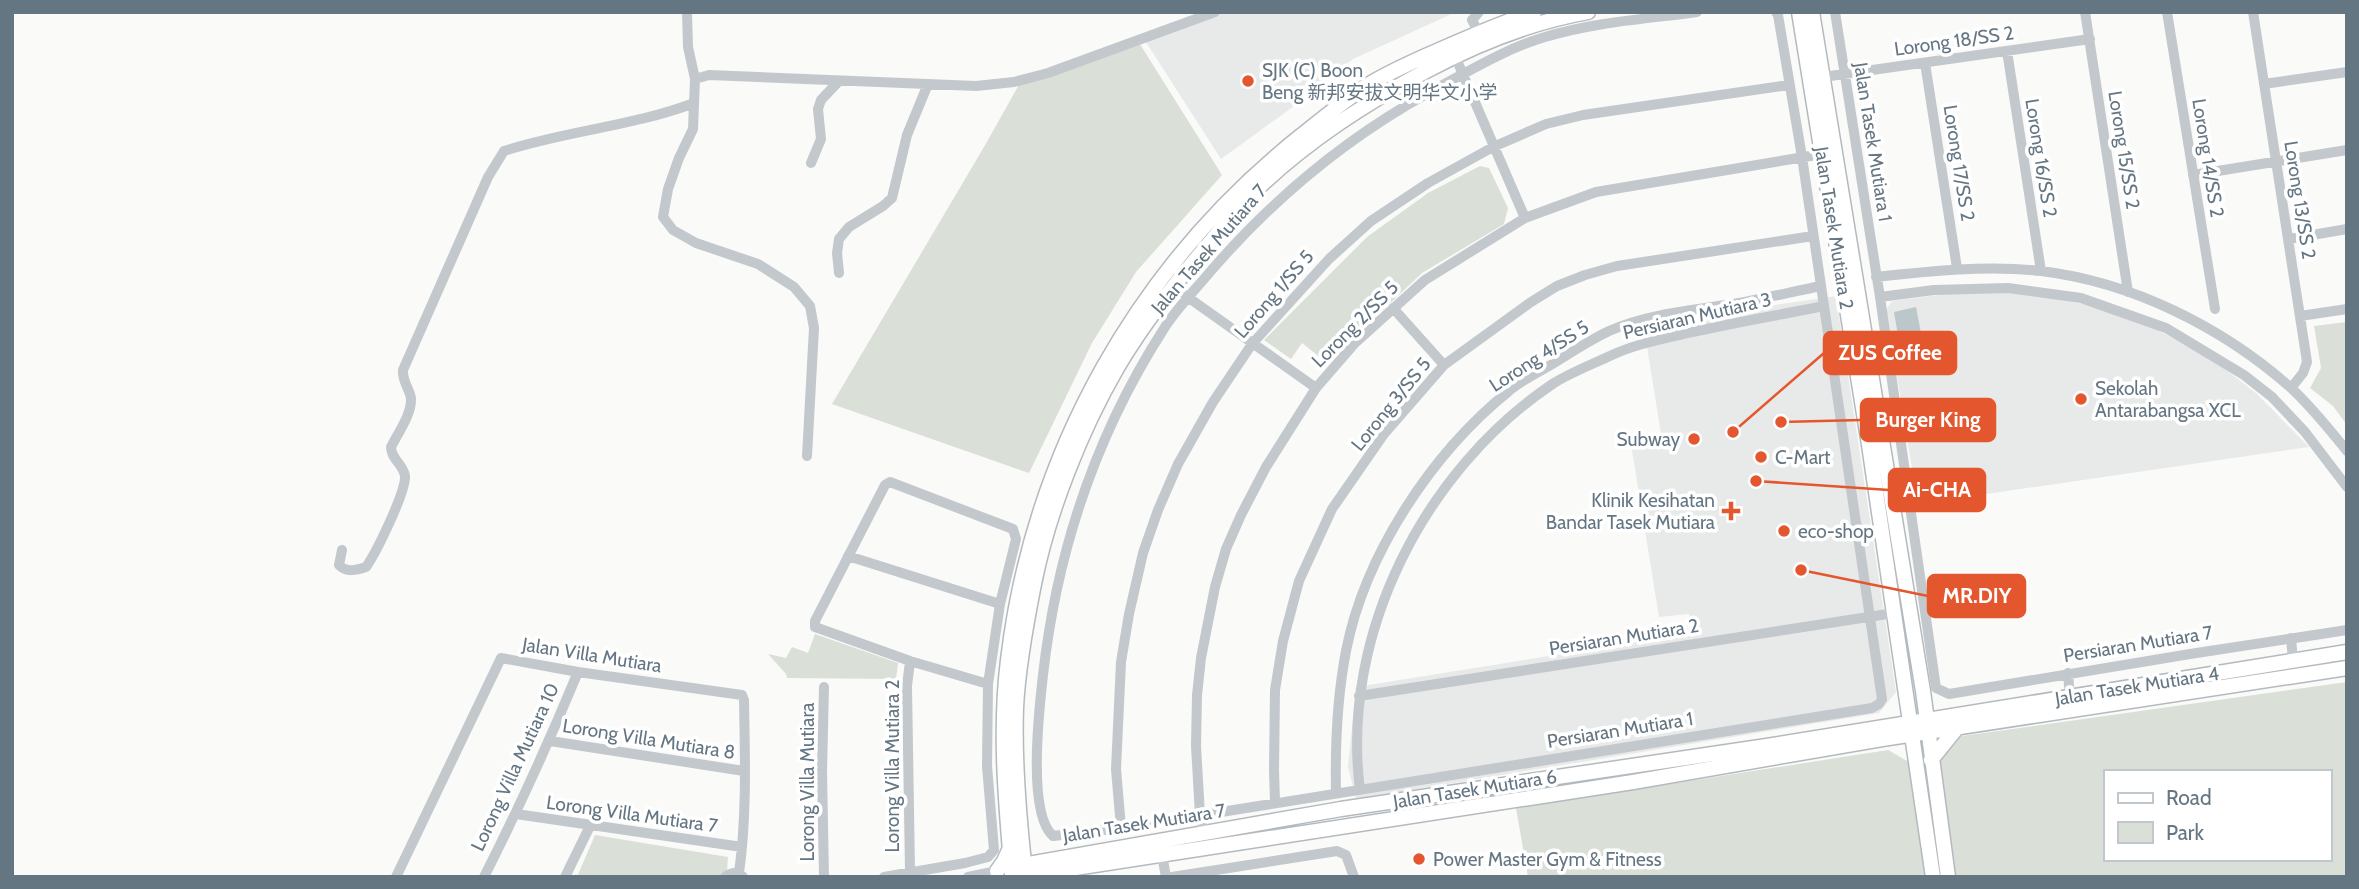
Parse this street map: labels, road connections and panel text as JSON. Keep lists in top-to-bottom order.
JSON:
{
  "streets": {
    "street": [
      "Lorong 18/SS 2",
      "Jalan Tasek Mutiara 1",
      "Lorong 15/SS 2",
      "Lorong 16/SS 2",
      "Lorong 14/SS 2",
      "Lorong 17/SS 2",
      "Lorong 13/SS 2",
      "Jalan Tasek Mutiara 2",
      "Jalan Tasek Mutiara 7",
      "Lorong 1/SS 5",
      "Persiaran Mutiara 3",
      "Lorong 2/SS 5",
      "Lorong 4/SS 5",
      "Lorong 3/SS 5",
      "Persiaran Mutiara 2",
      "Persiaran Mutiara 7",
      "Jalan Villa Mutiara",
      "Jalan Tasek Mutiara 4",
      "Persiaran Mutiara 1",
      "Lorong Villa Mutiara 8",
      "Lorong Villa Mutiara 2",
      "Lorong Villa Mutiara 10",
      "Lorong Villa Mutiara",
      "Jalan Tasek Mutiara 6",
      "Lorong Villa Mutiara 7"
    ]
  },
  "crossings": [
    ["Lorong 18/SS 2", "Jalan Tasek Mutiara 1"],
    ["Lorong 18/SS 2", "Lorong 15/SS 2"],
    ["Lorong 18/SS 2", "Lorong 16/SS 2"],
    ["Lorong 18/SS 2", "Lorong 17/SS 2"],
    ["Lorong 18/SS 2", "Jalan Tasek Mutiara 2"],
    ["Jalan Tasek Mutiara 1", "Jalan Tasek Mutiara 2"],
    ["Jalan Tasek Mutiara 1", "Persiaran Mutiara 7"],
    ["Jalan Tasek Mutiara 2", "Lorong 2/SS 5"],
    ["Jalan Tasek Mutiara 2", "Persiaran Mutiara 2"],
    ["Jalan Tasek Mutiara 2", "Persiaran Mutiara 7"],
    ["Jalan Tasek Mutiara 2", "Jalan Tasek Mutiara 4"],
    ["Jalan Tasek Mutiara 2", "Jalan Tasek Mutiara 6"],
    ["Jalan Tasek Mutiara 7", "Lorong 1/SS 5"],
    ["Jalan Tasek Mutiara 7", "Persiaran Mutiara 3"],
    ["Jalan Tasek Mutiara 7", "Lorong 2/SS 5"],
    ["Jalan Tasek Mutiara 7", "Lorong 4/SS 5"],
    ["Jalan Tasek Mutiara 7", "Lorong 3/SS 5"],
    ["Jalan Tasek Mutiara 7", "Persiaran Mutiara 1"],
    ["Jalan Tasek Mutiara 7", "Jalan Tasek Mutiara 6"],
    ["Persiaran Mutiara 3", "Persiaran Mutiara 2"],
    ["Persiaran Mutiara 3", "Persiaran Mutiara 1"],
    ["Lorong 2/SS 5", "Jalan Tasek Mutiara 6"],
    ["Persiaran Mutiara 2", "Persiaran Mutiara 1"],
    ["Jalan Villa Mutiara", "Lorong Villa Mutiara 8"],
    ["Jalan Villa Mutiara", "Lorong Villa Mutiara 10"],
    ["Jalan Villa Mutiara", "Lorong Villa Mutiara 7"],
    ["Jalan Tasek Mutiara 4", "Jalan Tasek Mutiara 6"],
    ["Lorong Villa Mutiara 8", "Lorong Villa Mutiara 10"],
    ["Lorong Villa Mutiara 10", "Lorong Villa Mutiara 7"]
  ],
  "places": {
    "other": [
      "SJK (C) Boon Beng 新邦安拔文明华文小学",
      "Sekolah Antarabangsa XCL",
      "Burger King",
      "ZUS Coffee",
      "Subway",
      "C-Mart",
      "Ai-CHA",
      "eco-shop",
      "MR.DIY",
      "Power Master Gym & Fitness"
    ],
    "health": ["Klinik Kesihatan Bandar Tasek Mutiara"]
  },
  "legend": ["Road", "Park"]
}
